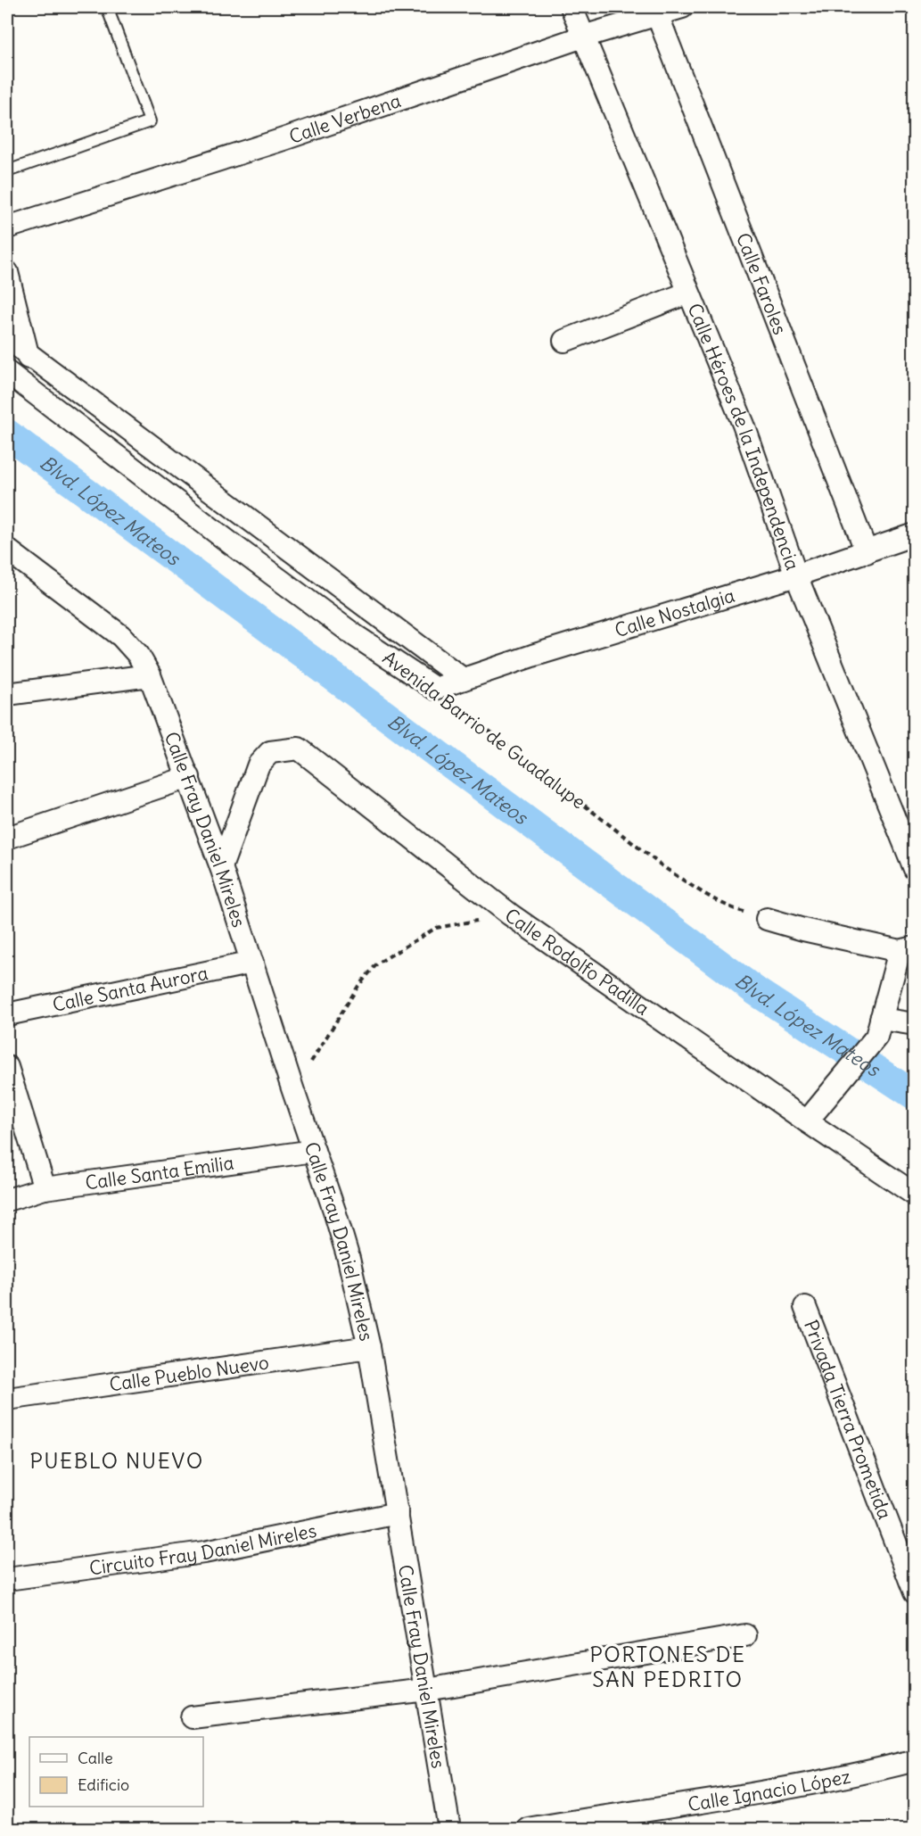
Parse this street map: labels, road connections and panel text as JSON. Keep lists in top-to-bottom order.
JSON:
{
  "streets": {
    "street": [
      "Calle Verbena",
      "Calle Faroles",
      "Calle Héroes de la Independencia",
      "Calle Nostalgia",
      "Avenida Barrio de Guadalupe",
      "Calle Fray Daniel Mireles",
      "Calle Rodolfo Padilla",
      "Calle Santa Aurora",
      "Calle Santa Emilia",
      "Calle Pueblo Nuevo",
      "Privada Tierra Prometida",
      "Circuito Fray Daniel Mireles",
      "Calle Ignacio López"
    ]
  },
  "crossings": [
    ["Calle Verbena", "Calle Faroles"],
    ["Calle Verbena", "Calle Héroes de la Independencia"],
    ["Calle Faroles", "Calle Nostalgia"],
    ["Calle Héroes de la Independencia", "Calle Nostalgia"],
    ["Calle Nostalgia", "Avenida Barrio de Guadalupe"],
    ["Calle Fray Daniel Mireles", "Calle Rodolfo Padilla"],
    ["Calle Fray Daniel Mireles", "Calle Santa Aurora"],
    ["Calle Fray Daniel Mireles", "Calle Santa Emilia"],
    ["Calle Fray Daniel Mireles", "Calle Pueblo Nuevo"],
    ["Calle Fray Daniel Mireles", "Circuito Fray Daniel Mireles"]
  ],
  "districts": ["PUEBLO NUEVO", "PORTONES DE SAN PEDRITO"],
  "water": ["Blvd. López Mateos"],
  "legend": ["Calle", "Edificio"]
}
